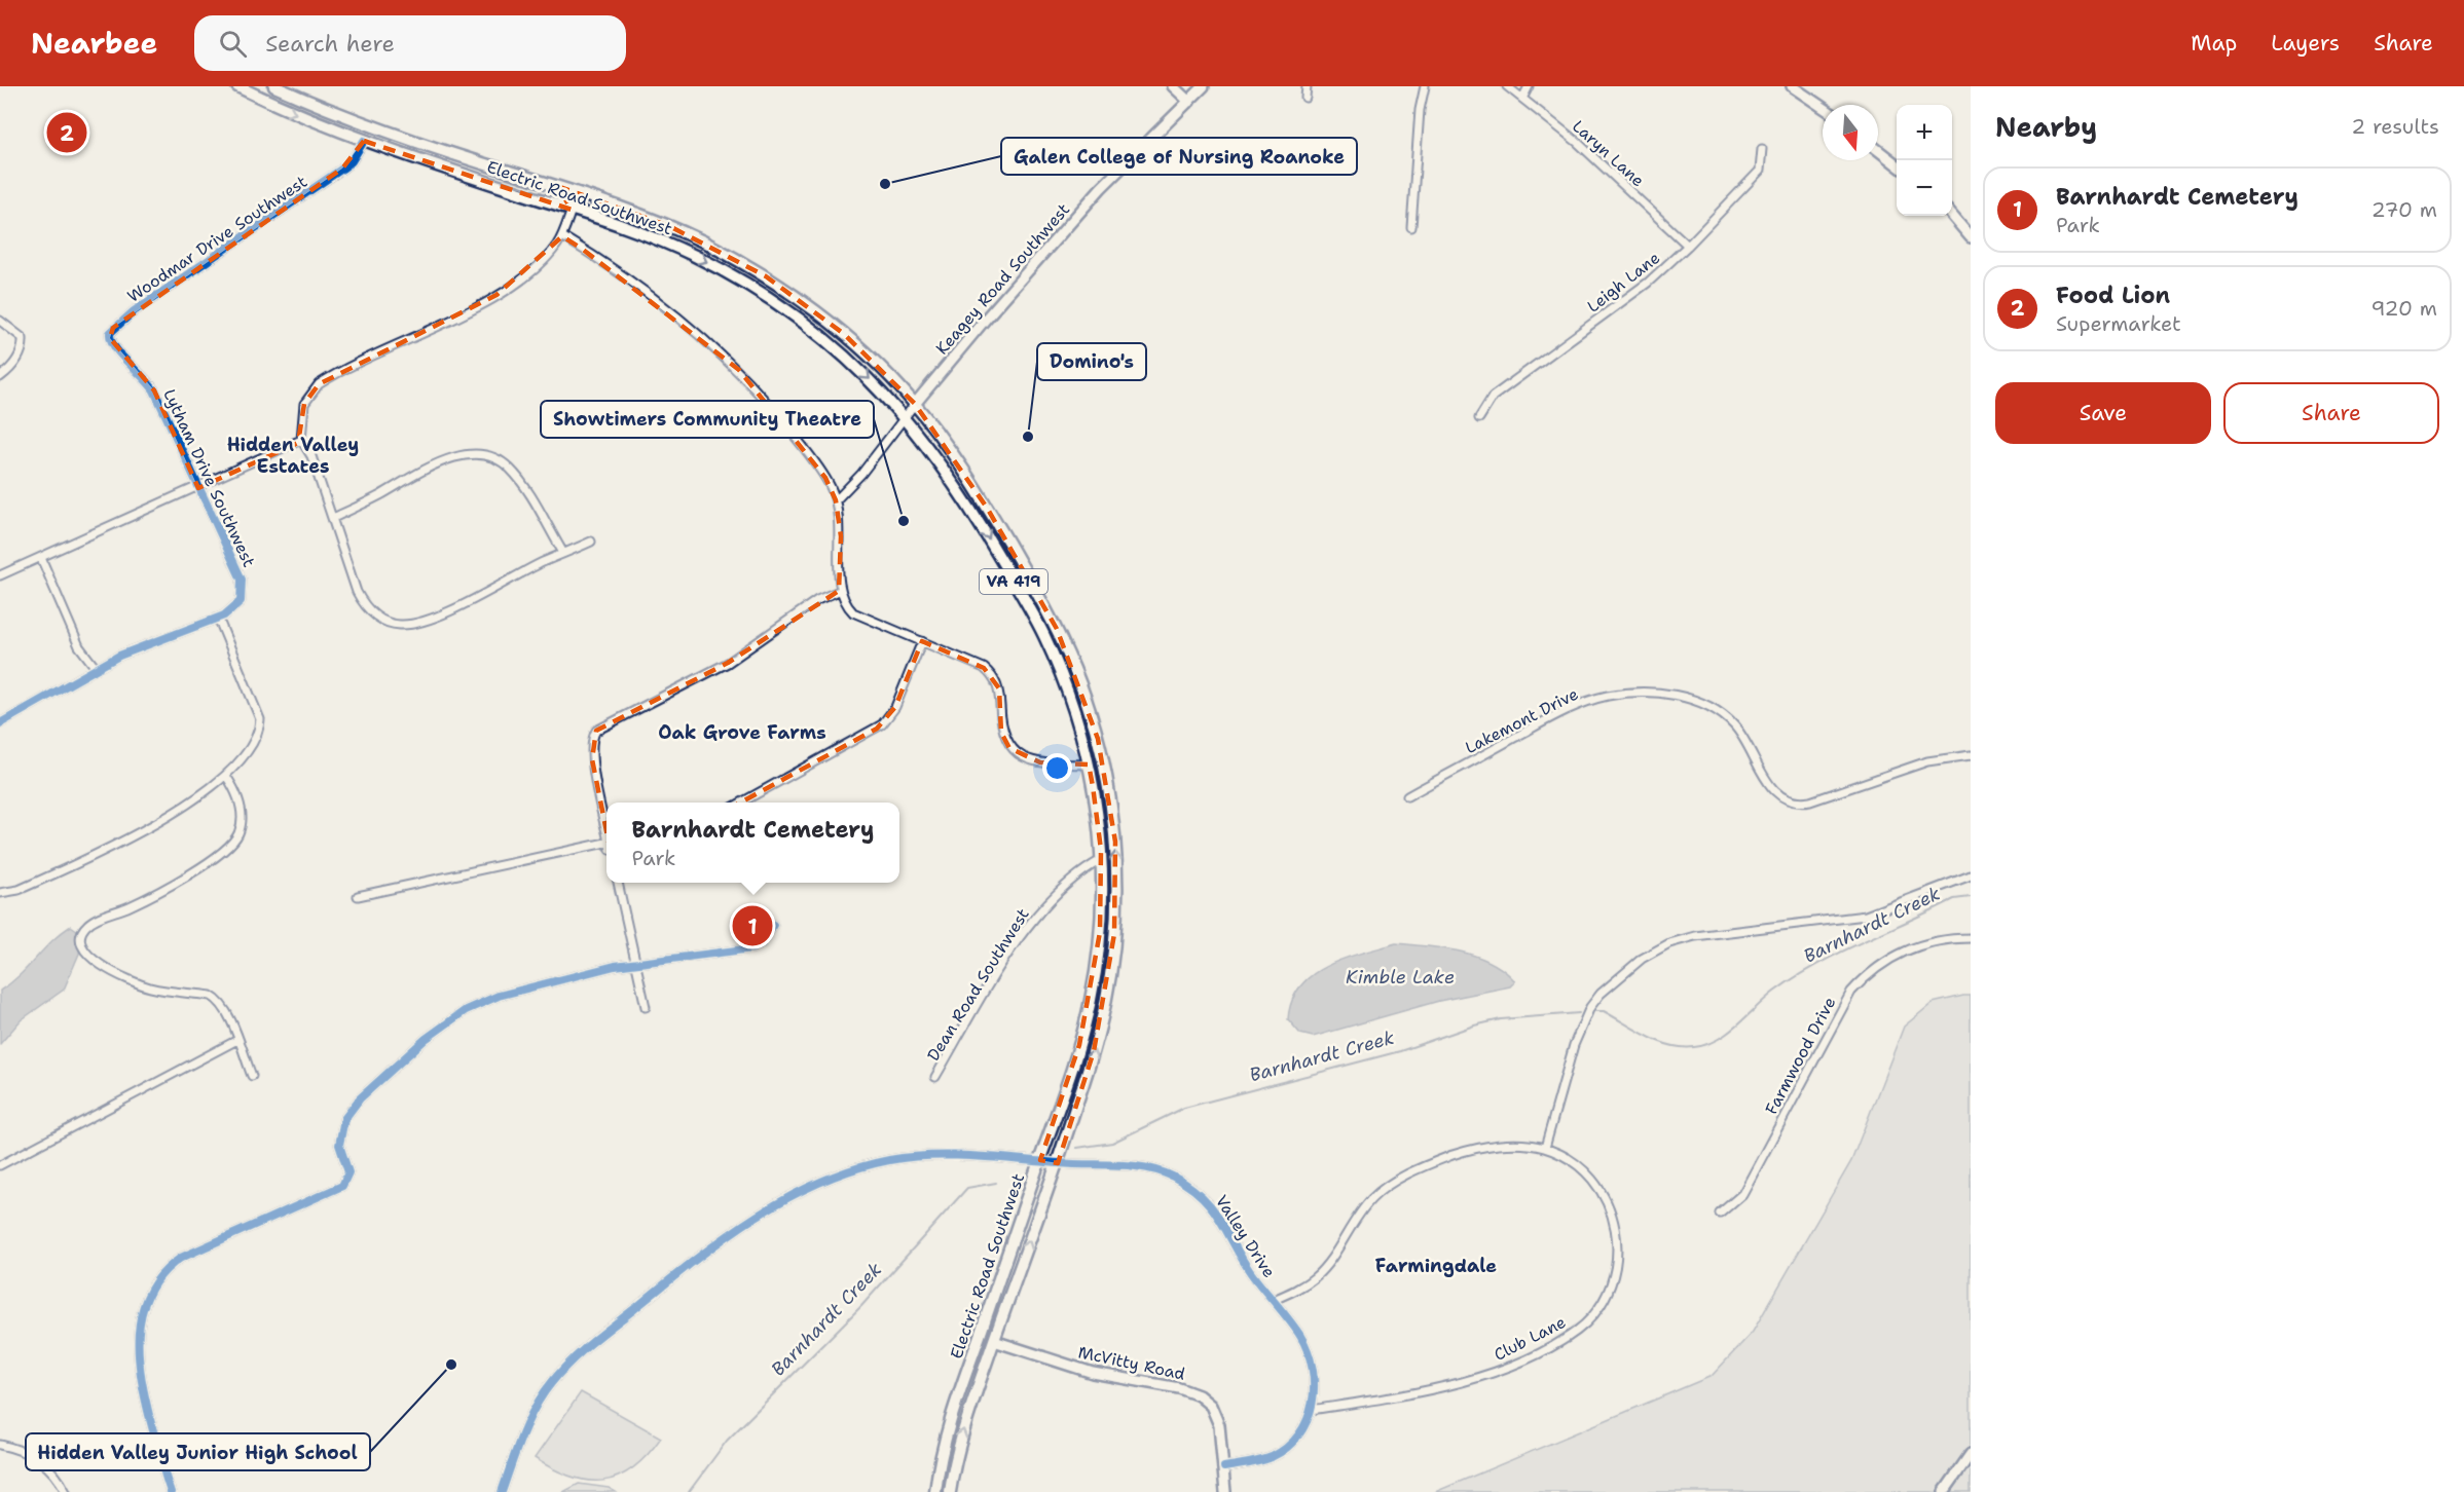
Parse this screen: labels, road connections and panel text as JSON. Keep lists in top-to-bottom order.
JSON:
{
  "streets": {
    "main road": ["Electric Road Southwest", "VA 419"],
    "street": [
      "Laryn Lane",
      "Woodmar Drive Southwest",
      "Keagey Road Southwest",
      "Leigh Lane",
      "Lytham Drive Southwest",
      "Lakemont Drive",
      "Dean Road Southwest",
      "Farmwood Drive",
      "Valley Drive",
      "Club Lane",
      "McVitty Road"
    ]
  },
  "crossings": [
    ["Laryn Lane", "Leigh Lane"],
    ["Electric Road Southwest", "Woodmar Drive Southwest"],
    ["Electric Road Southwest", "Keagey Road Southwest"],
    ["Electric Road Southwest", "Dean Road Southwest"],
    ["Electric Road Southwest", "Valley Drive"],
    ["Electric Road Southwest", "McVitty Road"],
    ["Woodmar Drive Southwest", "Lytham Drive Southwest"],
    ["Valley Drive", "Club Lane"],
    ["Valley Drive", "McVitty Road"]
  ],
  "districts": ["Hidden Valley Estates", "Oak Grove Farms", "Farmingdale"],
  "water": ["Barnhardt Creek", "Kimble Lake"],
  "places": [
    "Galen College of Nursing Roanoke",
    "Domino's",
    "Showtimers Community Theatre",
    "Hidden Valley Junior High School"
  ],
  "north": "bottom",
  "page": {
    "header": "Nearbee",
    "search": "Search here",
    "nav": ["Map", "Layers", "Share"],
    "heading": ["Nearby", "2 results"],
    "map_buttons": ["+", "−"],
    "pins": ["2", "1"],
    "list": [
      {
        "mark": "1",
        "name": "Barnhardt Cemetery",
        "note": "Park",
        "value": "270 m"
      },
      {
        "mark": "2",
        "name": "Food Lion",
        "note": "Supermarket",
        "value": "920 m"
      }
    ],
    "buttons": ["Save", "Share"],
    "popup": ["Barnhardt Cemetery", "Park"]
  }
}
